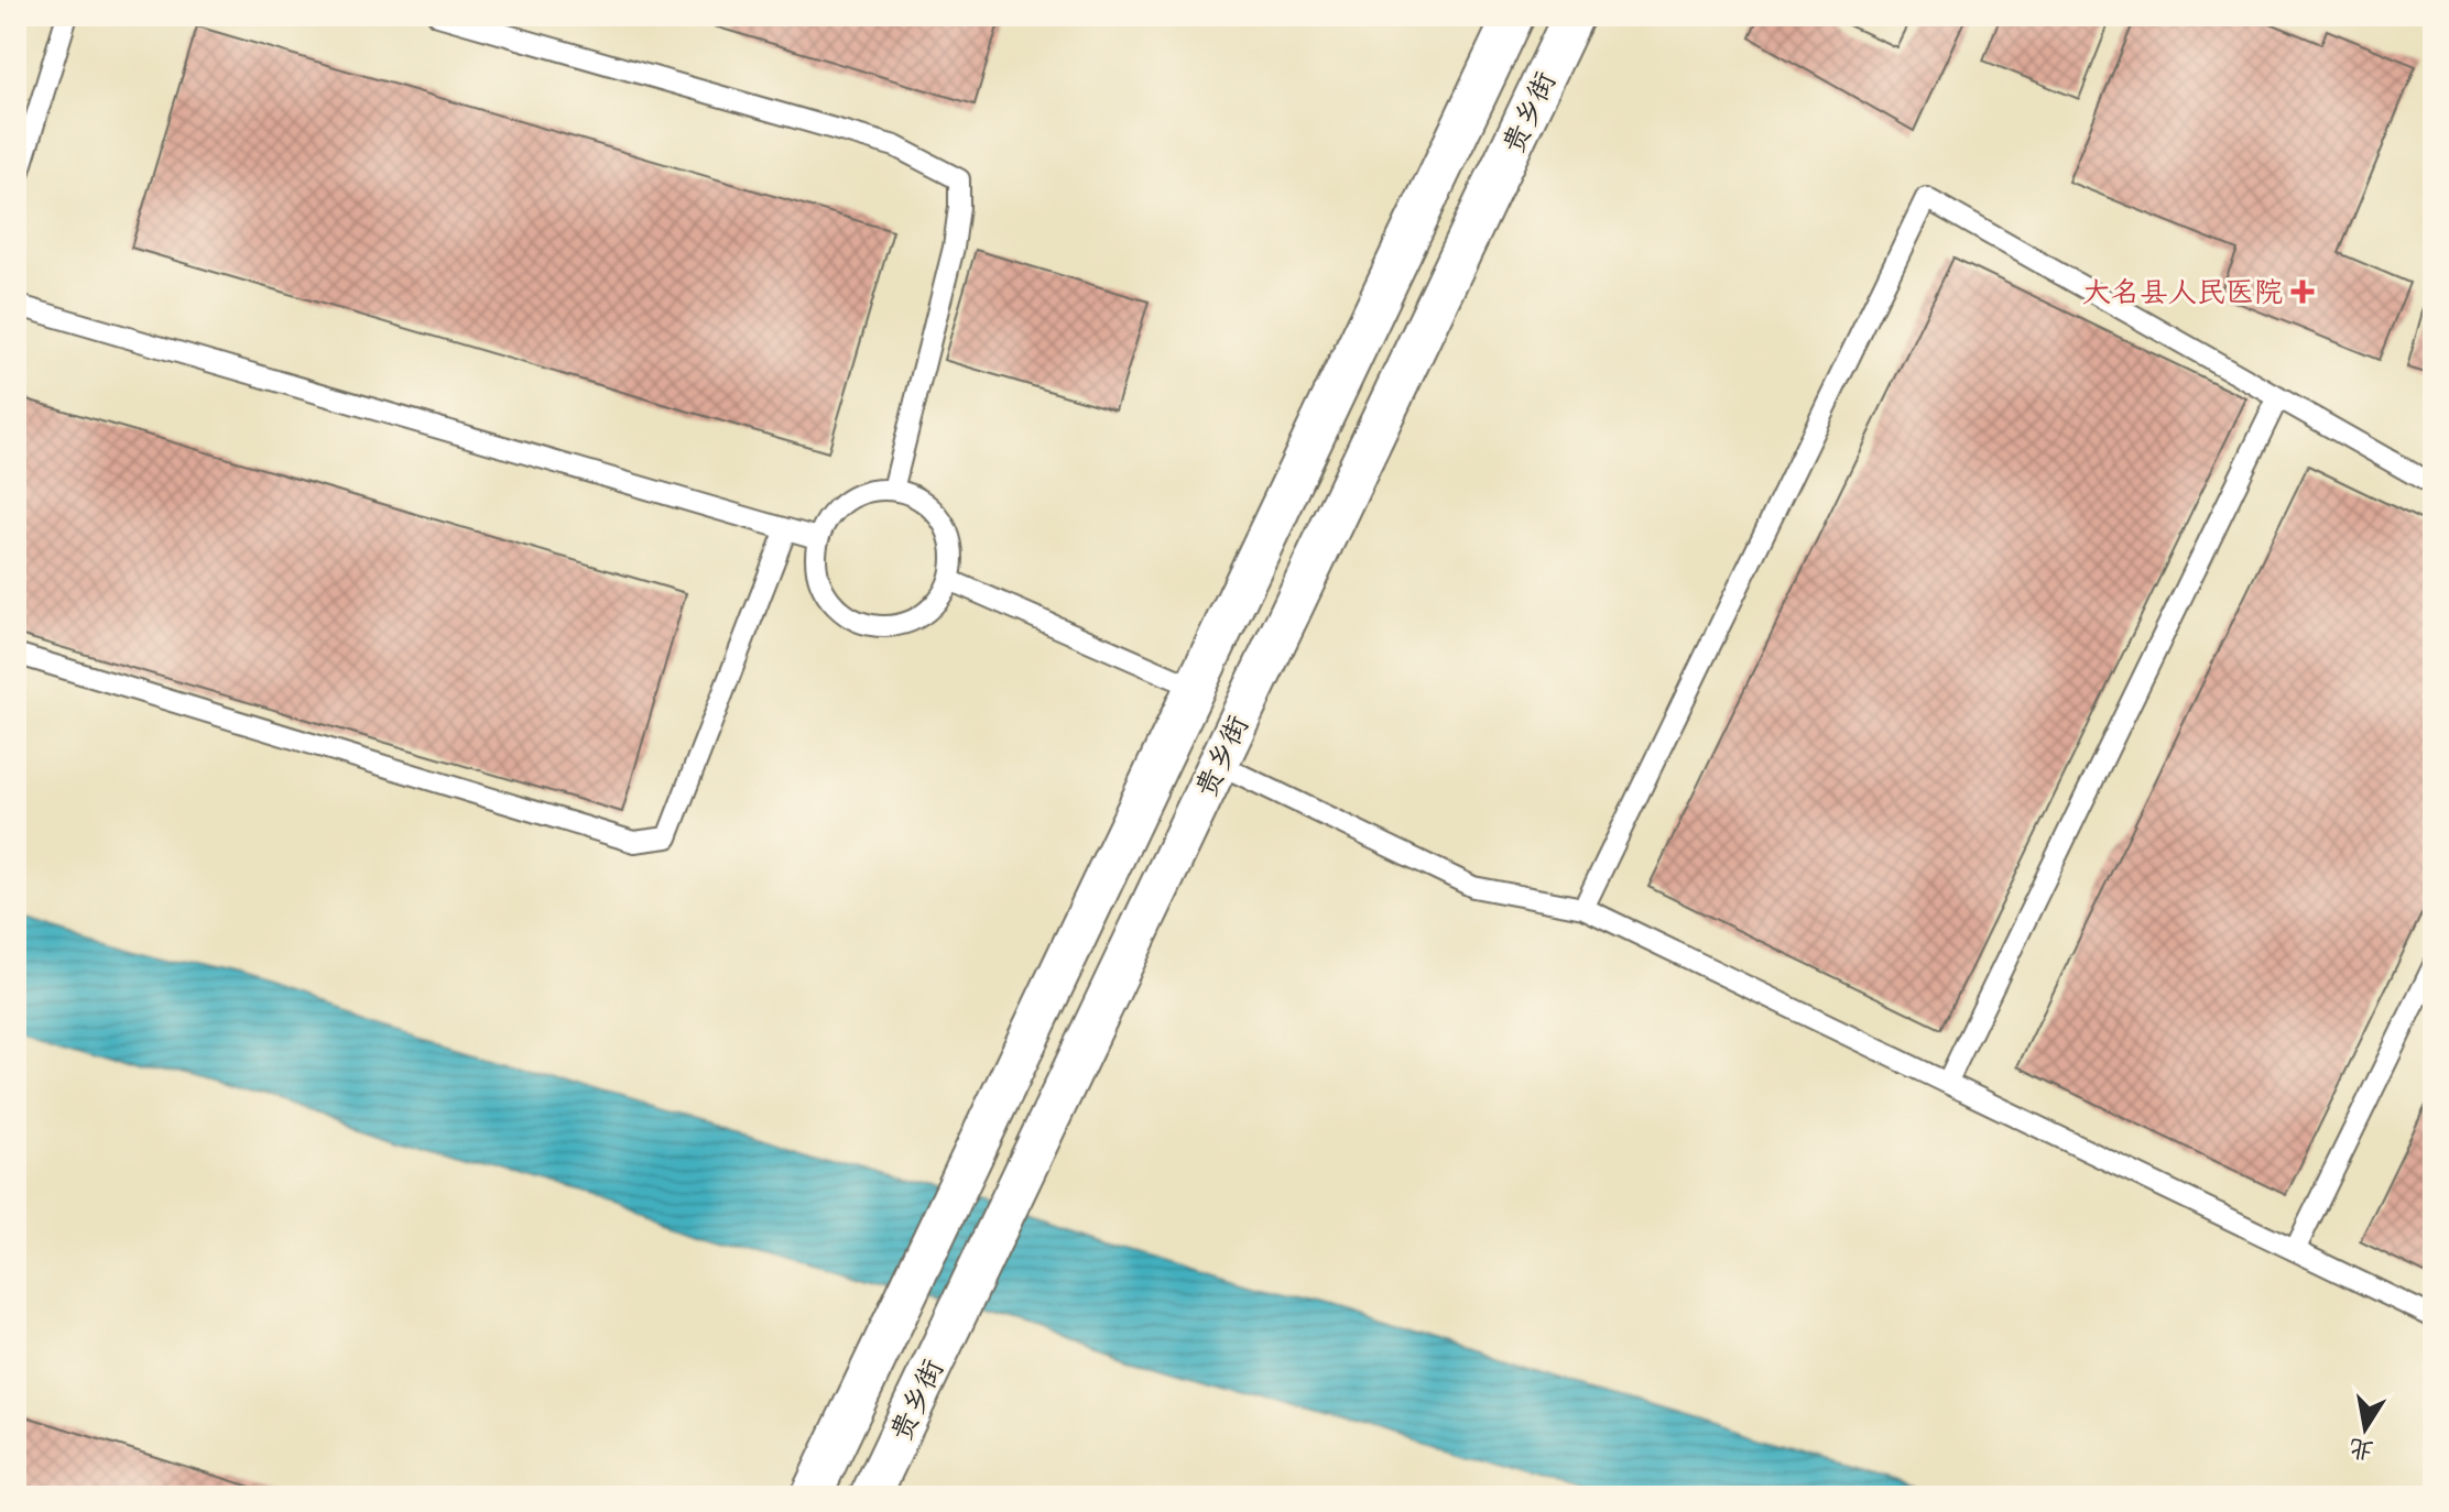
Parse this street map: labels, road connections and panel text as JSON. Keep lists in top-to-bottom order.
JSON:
{
  "streets": {
    "street": ["贵乡街"]
  },
  "places": {
    "health": ["大名县人民医院"]
  },
  "north": "bottom"
}
